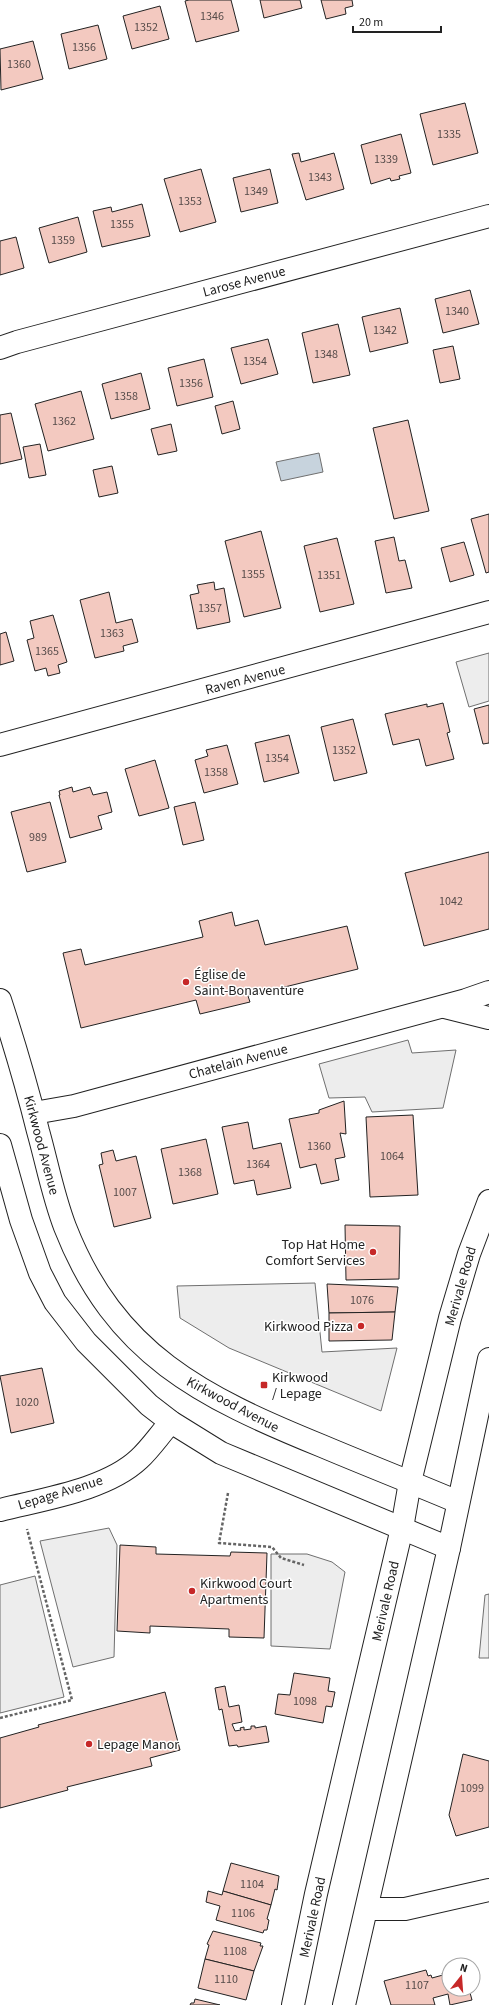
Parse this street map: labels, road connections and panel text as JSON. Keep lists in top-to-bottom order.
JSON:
{
  "streets": {
    "main road": [
      "Larose Avenue",
      "Raven Avenue",
      "Chatelain Avenue",
      "Kirkwood Avenue",
      "Merivale Road",
      "Lepage Avenue"
    ]
  },
  "crossings": [
    ["Chatelain Avenue", "Kirkwood Avenue"],
    ["Kirkwood Avenue", "Merivale Road"]
  ],
  "places": {
    "other": [
      "Église de Saint-Bonaventure",
      "Top Hat Home Comfort Services",
      "Kirkwood Pizza",
      "Kirkwood Court Apartments",
      "Lepage Manor"
    ],
    "transit": ["Kirkwood / Lepage"]
  },
  "house_numbers": [
    "1346",
    "1352",
    "1356",
    "1360",
    "1335",
    "1339",
    "1343",
    "1349",
    "1353",
    "1355",
    "1359",
    "1340",
    "1342",
    "1348",
    "1354",
    "1356",
    "1358",
    "1362",
    "1355",
    "1351",
    "1357",
    "1363",
    "1365",
    "1352",
    "1354",
    "1358",
    "989",
    "1042",
    "1360",
    "1064",
    "1364",
    "1368",
    "1007",
    "1076",
    "1020",
    "1098",
    "1099",
    "1104",
    "1106",
    "1108",
    "1110",
    "1107"
  ],
  "scale_bar": "20 m",
  "north": "top"
}
